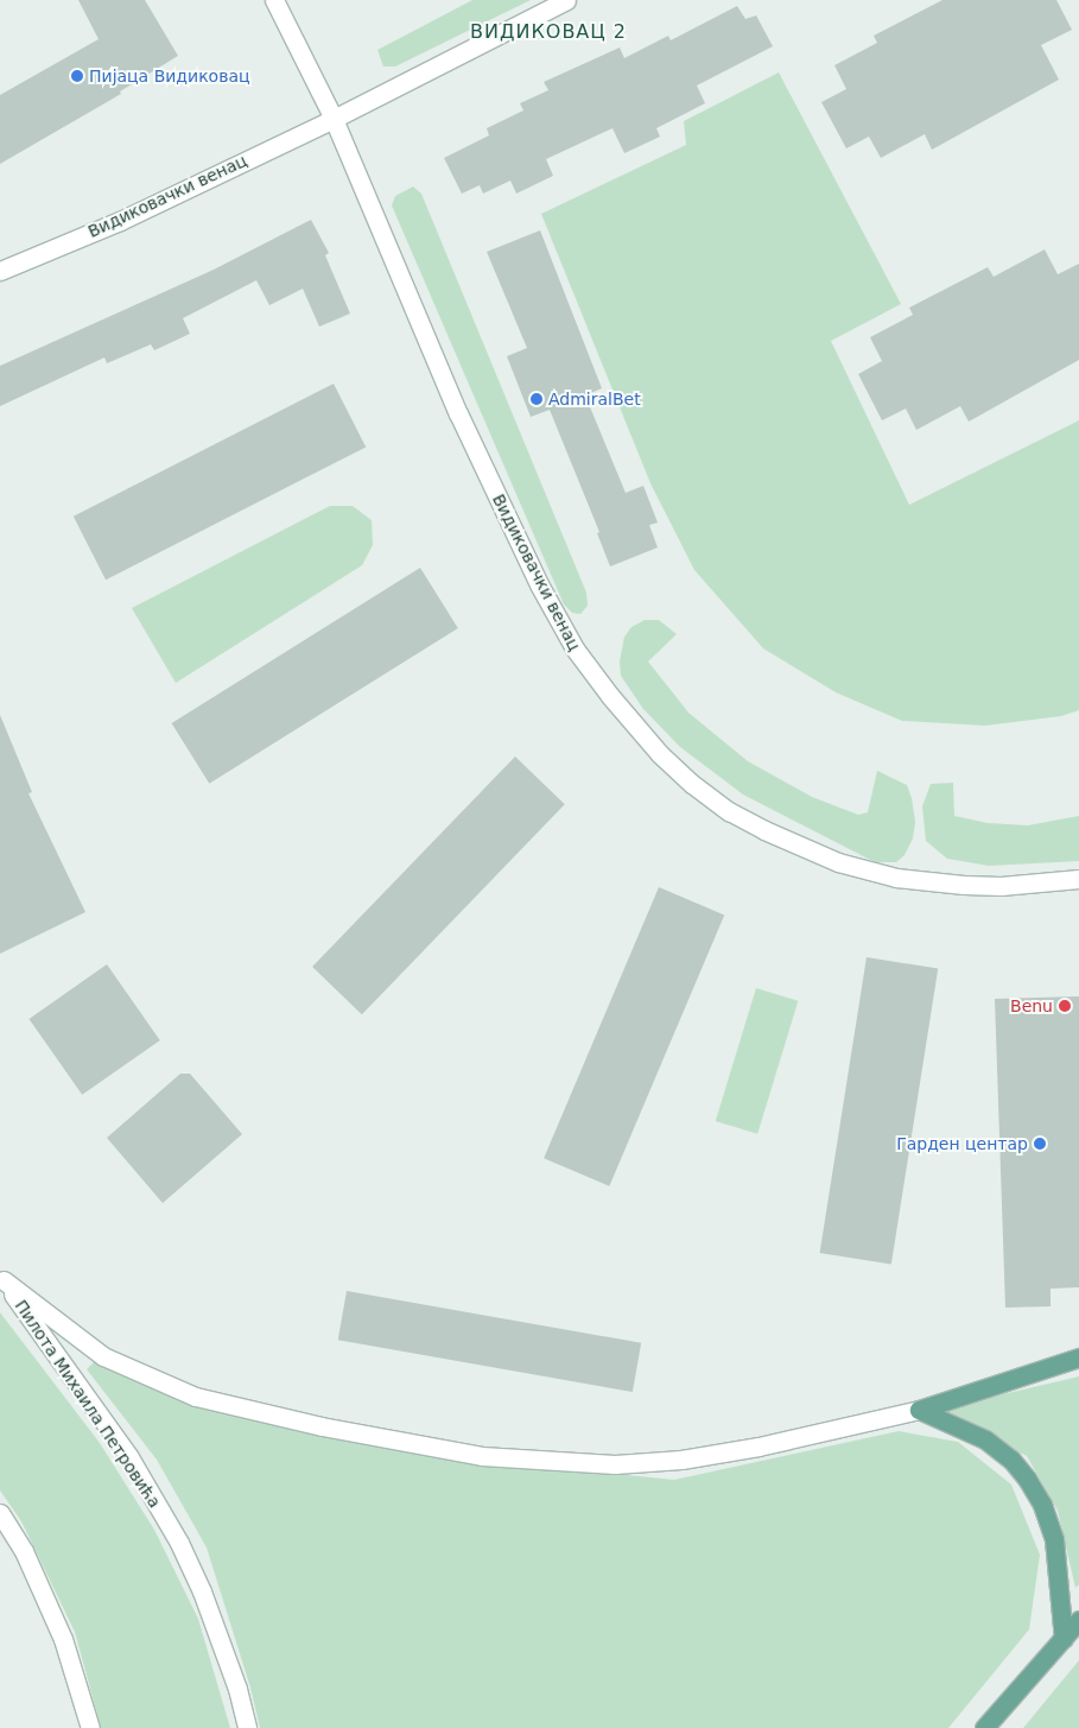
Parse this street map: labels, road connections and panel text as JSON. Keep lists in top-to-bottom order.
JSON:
{
  "streets": {
    "street": ["Видиковачки венац", "Пилота Михаила Петровића"]
  },
  "districts": ["ВИДИКОВАЦ 2"],
  "places": [
    "Пијаца Видиковац",
    "AdmiralBet",
    "Benu",
    "Гарден центар"
  ]
}
